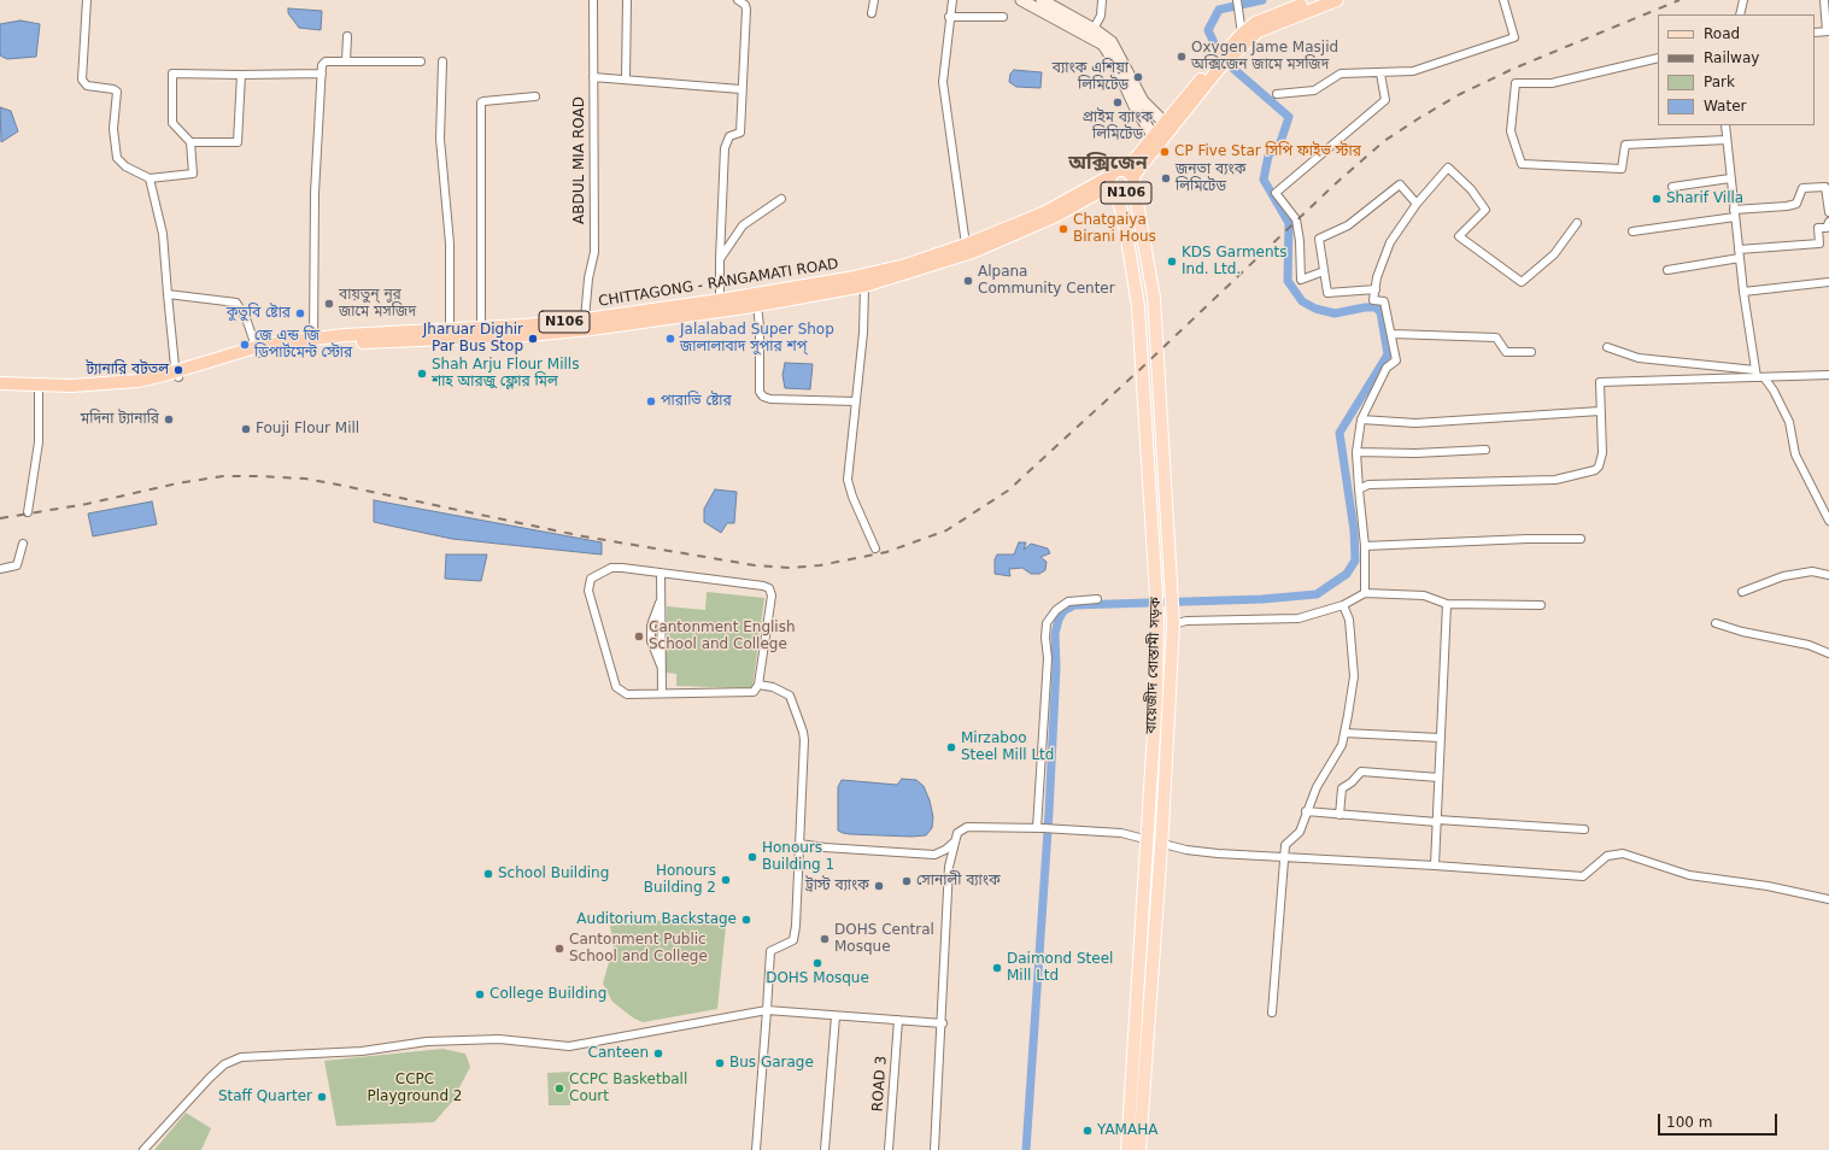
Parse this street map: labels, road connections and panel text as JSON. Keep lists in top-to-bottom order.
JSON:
{
  "streets": {
    "highway": ["N106", "CHITTAGONG - RANGAMATI ROAD"],
    "main road": ["বায়েজীদ বোস্তামী সড়ক"],
    "street": ["ABDUL MIA ROAD", "ROAD 3"]
  },
  "crossings": [
    ["ABDUL MIA ROAD", "CHITTAGONG - RANGAMATI ROAD"],
    ["N106", "CHITTAGONG - RANGAMATI ROAD"],
    ["N106", "বায়েজীদ বোস্তামী সড়ক"],
    ["CHITTAGONG - RANGAMATI ROAD", "বায়েজীদ বোস্তামী সড়ক"]
  ],
  "districts": ["অক্সিজেন"],
  "parks": ["CCPC Playground 2"],
  "places": [
    "Oxygen Jame Masjid অক্সিজেন জামে মসজিদ",
    "ব্যাংক এশিয়া লিমিটেড",
    "প্রাইম ব্যাংক লিমিটেড",
    "CP Five Star সিপি ফাইভ স্টার",
    "জনতা ব্যংক লিমিটেড",
    "Sharif Villa",
    "Chatgaiya Birani Hous",
    "KDS Garments Ind. Ltd.",
    "Alpana Community Center",
    "বায়তুন্ নুর জামে মসজিদ",
    "কুতুবি ষ্টোর",
    "Jharuar Dighir Par Bus Stop",
    "Jalalabad Super Shop জালালাবাদ সুপার শপ্",
    "জে এন্ড জি ডিপার্টমেন্ট স্টোর",
    "ট্যানারি বটতল",
    "Shah Arju Flour Mills শাহ আরজু ফ্লোর মিল",
    "পারাভি ষ্টোর",
    "মদিনা ট্যানারি",
    "Fouji Flour Mill",
    "Cantonment English School and College",
    "Mirzaboo Steel Mill Ltd",
    "Honours Building 1",
    "School Building",
    "Honours Building 2",
    "সোনালী ব্যাংক",
    "ট্রাস্ট ব্যাংক",
    "Auditorium Backstage",
    "DOHS Central Mosque",
    "Cantonment Public School and College",
    "DOHS Mosque",
    "Daimond Steel Mill Ltd",
    "College Building",
    "Canteen",
    "Bus Garage",
    "CCPC Basketball Court",
    "Staff Quarter",
    "YAMAHA"
  ],
  "legend": [
    "Road",
    "Railway",
    "Park",
    "Water"
  ],
  "scale_bar": "100 m"
}
